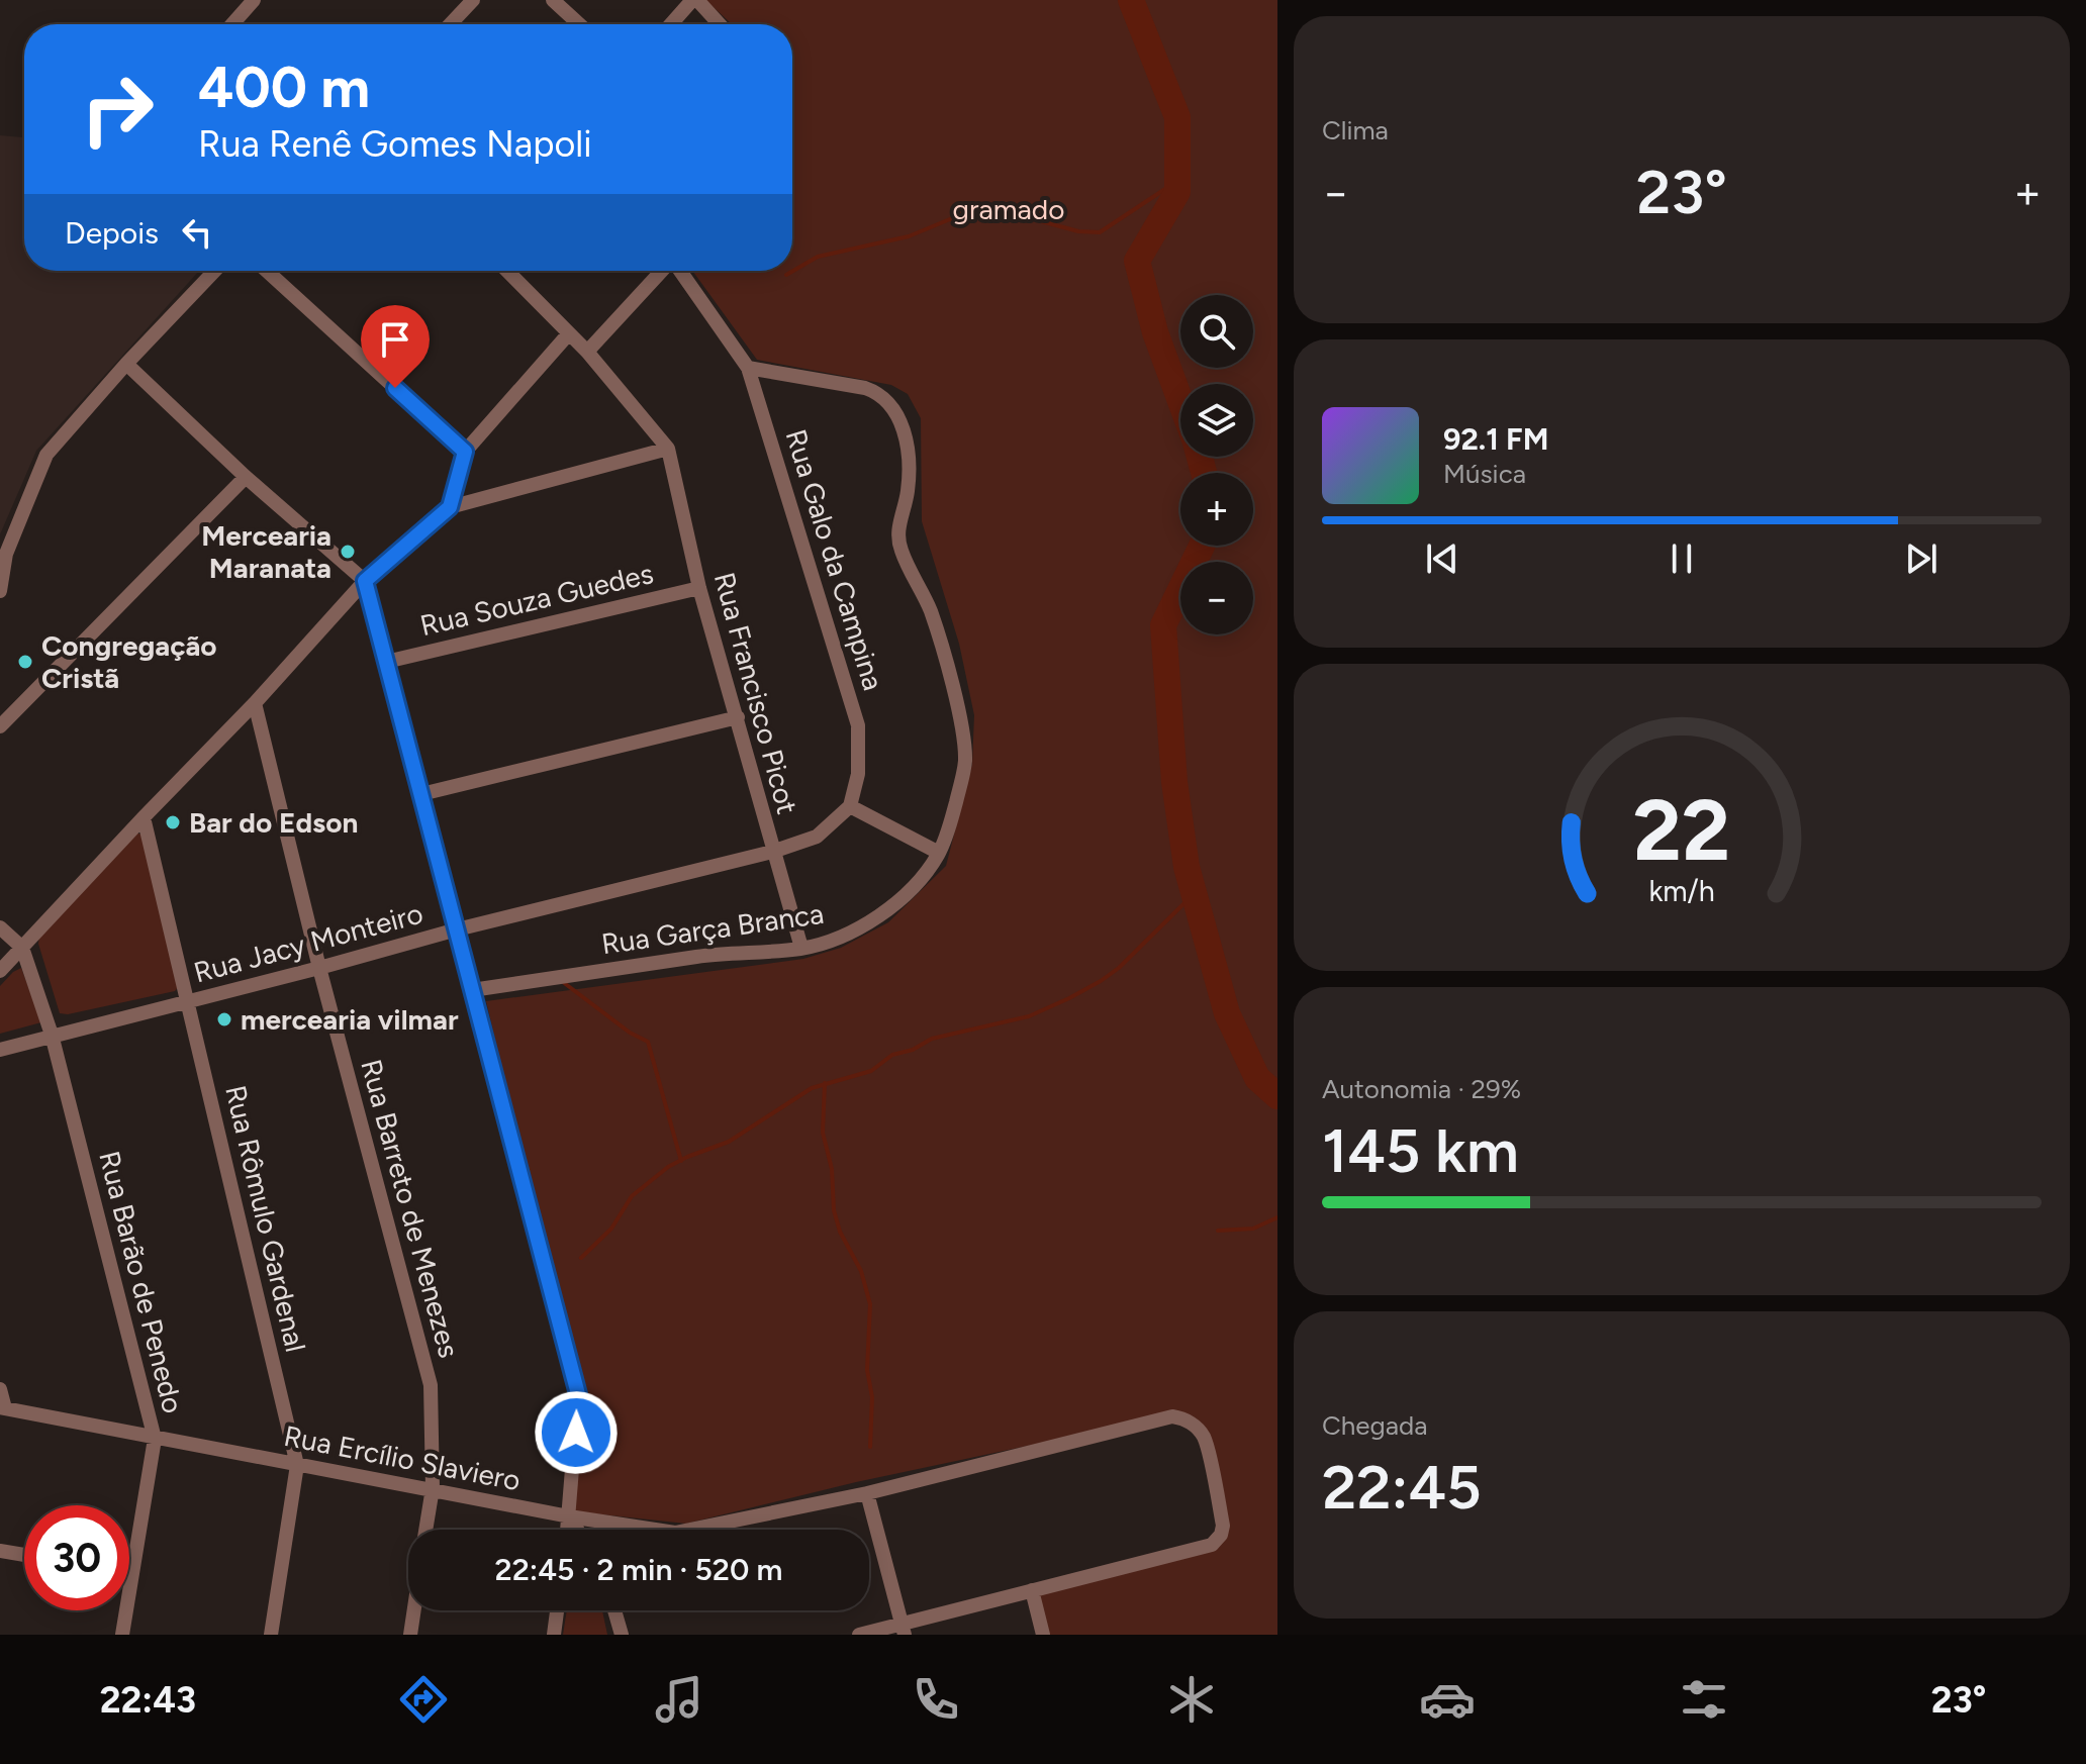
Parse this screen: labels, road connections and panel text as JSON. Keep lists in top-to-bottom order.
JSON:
{
  "streets": {
    "street": [
      "Rua Galo da Campina",
      "Rua Souza Guedes",
      "Rua Francisco Picot",
      "Rua Garça Branca",
      "Rua Jacy Monteiro",
      "Rua Barreto de Menezes",
      "Rua Rômulo Gardenal",
      "Rua Barão de Penedo",
      "Rua Ercílio Slaviero"
    ]
  },
  "crossings": [
    ["Rua Galo da Campina", "Rua Garça Branca"],
    ["Rua Souza Guedes", "Rua Francisco Picot"],
    ["Rua Francisco Picot", "Rua Garça Branca"],
    ["Rua Francisco Picot", "Rua Jacy Monteiro"],
    ["Rua Jacy Monteiro", "Rua Barreto de Menezes"],
    ["Rua Jacy Monteiro", "Rua Rômulo Gardenal"],
    ["Rua Jacy Monteiro", "Rua Barão de Penedo"],
    ["Rua Barreto de Menezes", "Rua Ercílio Slaviero"],
    ["Rua Rômulo Gardenal", "Rua Ercílio Slaviero"],
    ["Rua Barão de Penedo", "Rua Ercílio Slaviero"]
  ],
  "parks": ["gramado"],
  "places": [
    "Mercearia Maranata",
    "Congregação Cristã",
    "Bar do Edson",
    "mercearia vilmar"
  ],
  "page": {
    "tile": [
      "Clima",
      ["Autonomia · 29%", "145 km"],
      ["Chegada", "22:45"]
    ],
    "turn": ["400 m", "Rua Renê Gomes Napoli"],
    "heat": ["−", "23°", "+"],
    "then": "Depois",
    "map_buttons": ["+", "−"],
    "song": ["92.1 FM", "Música"],
    "limit": "30",
    "trip": "22:45 · 2 min · 520 m",
    "tabs": ["22:43", "23°"],
    "gauge": ["22", "km/h"]
  }
}
